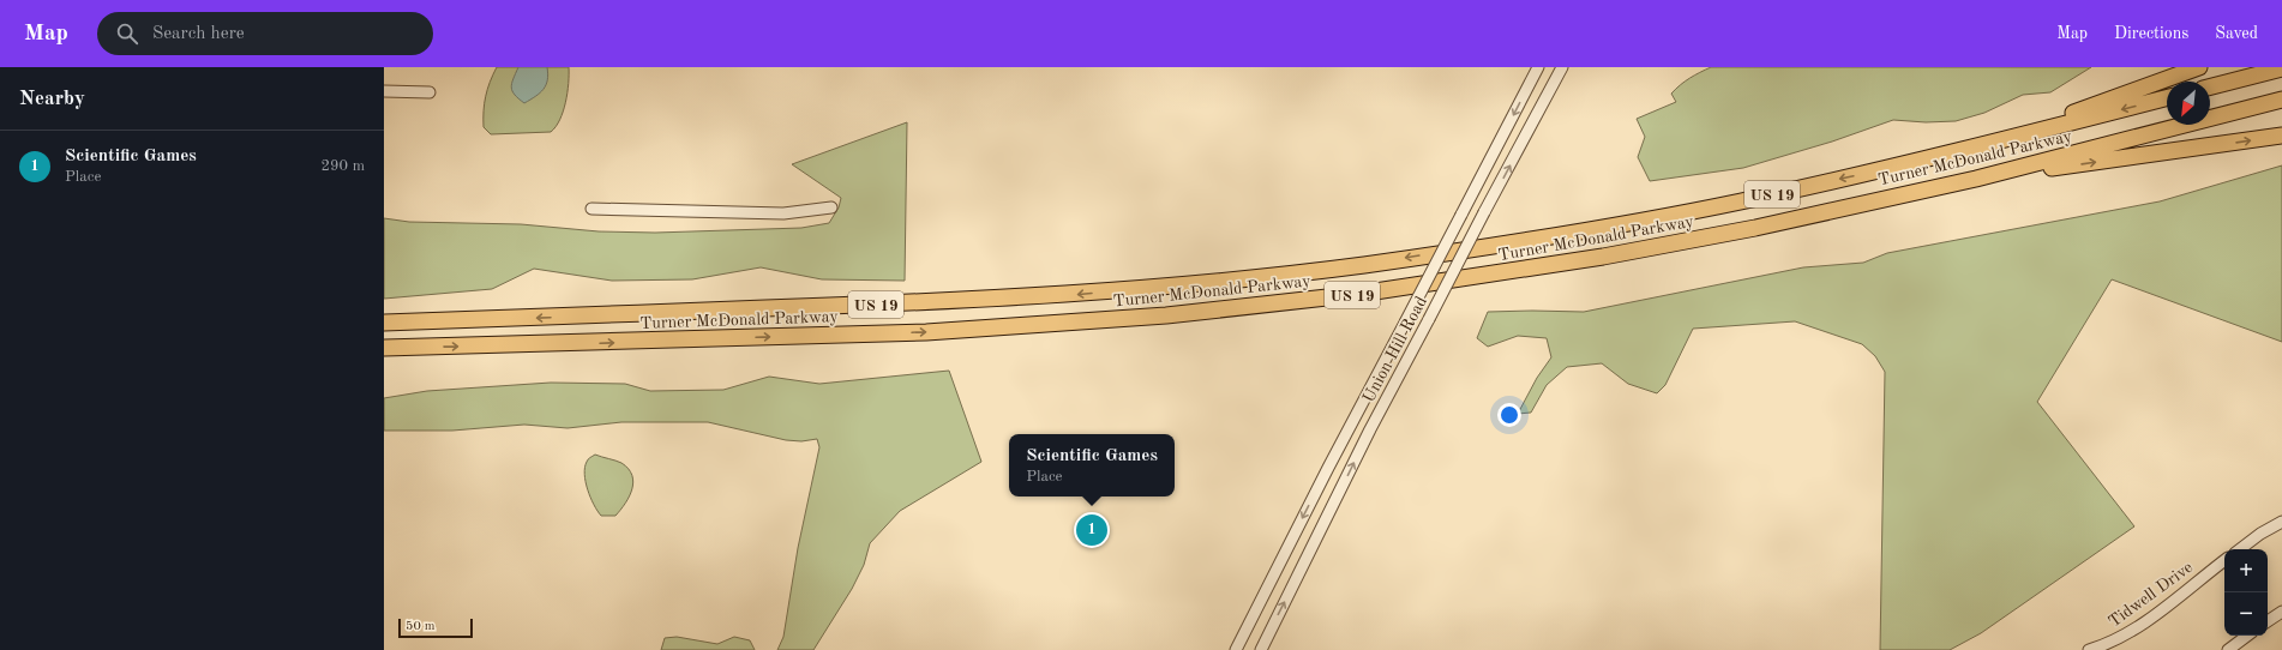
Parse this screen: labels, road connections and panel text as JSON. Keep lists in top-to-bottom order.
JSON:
{
  "streets": {
    "highway": ["Turner McDonald Parkway", "US 19"],
    "street": ["Union Hill Road", "Tidwell Drive"]
  },
  "scale_bar": "50 m",
  "north": "bottom left",
  "page": {
    "header": "Map",
    "search": "Search here",
    "nav": ["Map", "Directions", "Saved"],
    "heading": "Nearby",
    "list": [
      {
        "mark": "1",
        "name": "Scientific Games",
        "note": "Place",
        "value": "290 m"
      }
    ],
    "popup": ["Scientific Games", "Place"],
    "pins": "1",
    "map_buttons": ["+", "−"],
    "scale": "50 m"
  }
}
